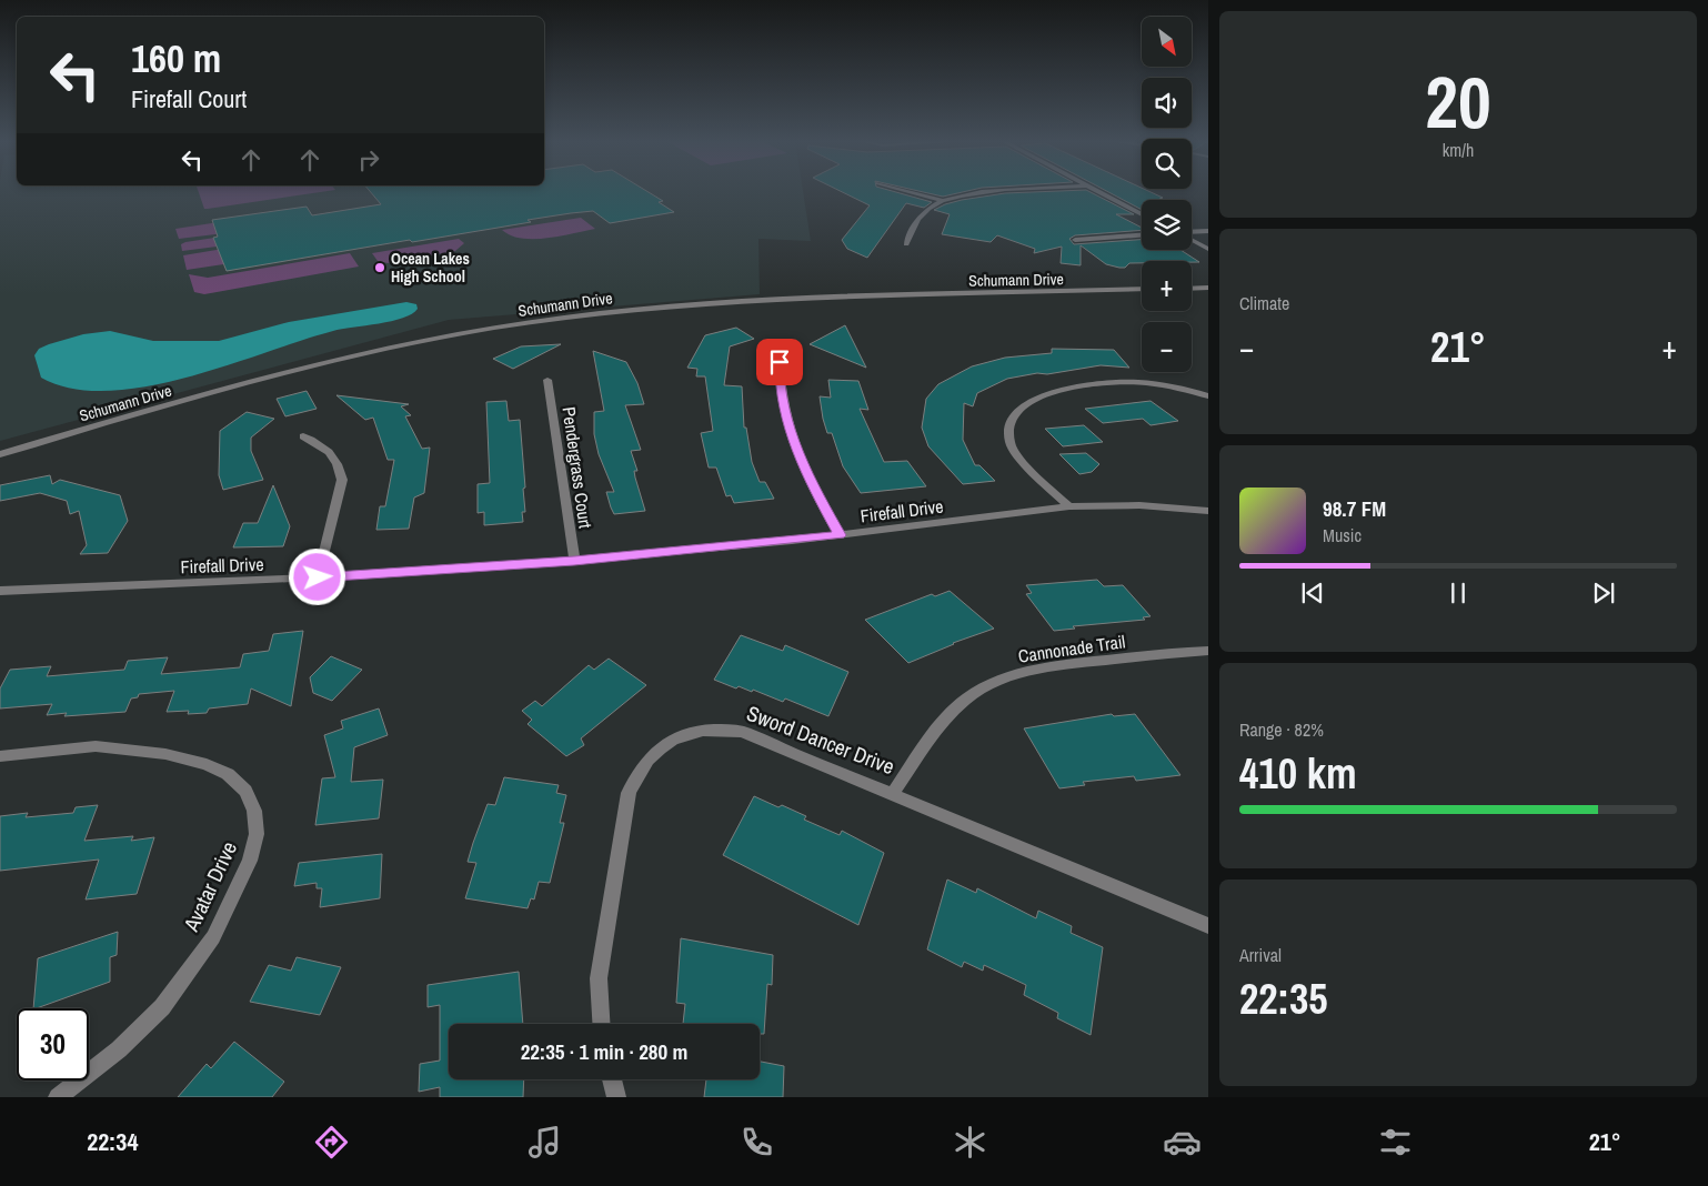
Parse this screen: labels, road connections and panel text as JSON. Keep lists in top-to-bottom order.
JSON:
{
  "streets": {
    "street": [
      "Schumann Drive",
      "Pendergrass Court",
      "Firefall Drive",
      "Cannonade Trail",
      "Sword Dancer Drive",
      "Avatar Drive"
    ]
  },
  "crossings": [
    ["Pendergrass Court", "Firefall Drive"],
    ["Cannonade Trail", "Sword Dancer Drive"]
  ],
  "places": ["Ocean Lakes High School"],
  "north": "bottom right",
  "page": {
    "tile": [
      ["20", "km/h"],
      "Climate",
      ["Range · 82%", "410 km"],
      ["Arrival", "22:35"]
    ],
    "map_buttons": ["+", "−"],
    "turn": ["160 m", "Firefall Court"],
    "heat": ["−", "21°", "+"],
    "song": ["98.7 FM", "Music"],
    "limit": "30",
    "trip": "22:35 · 1 min · 280 m",
    "tabs": ["22:34", "21°"]
  }
}
